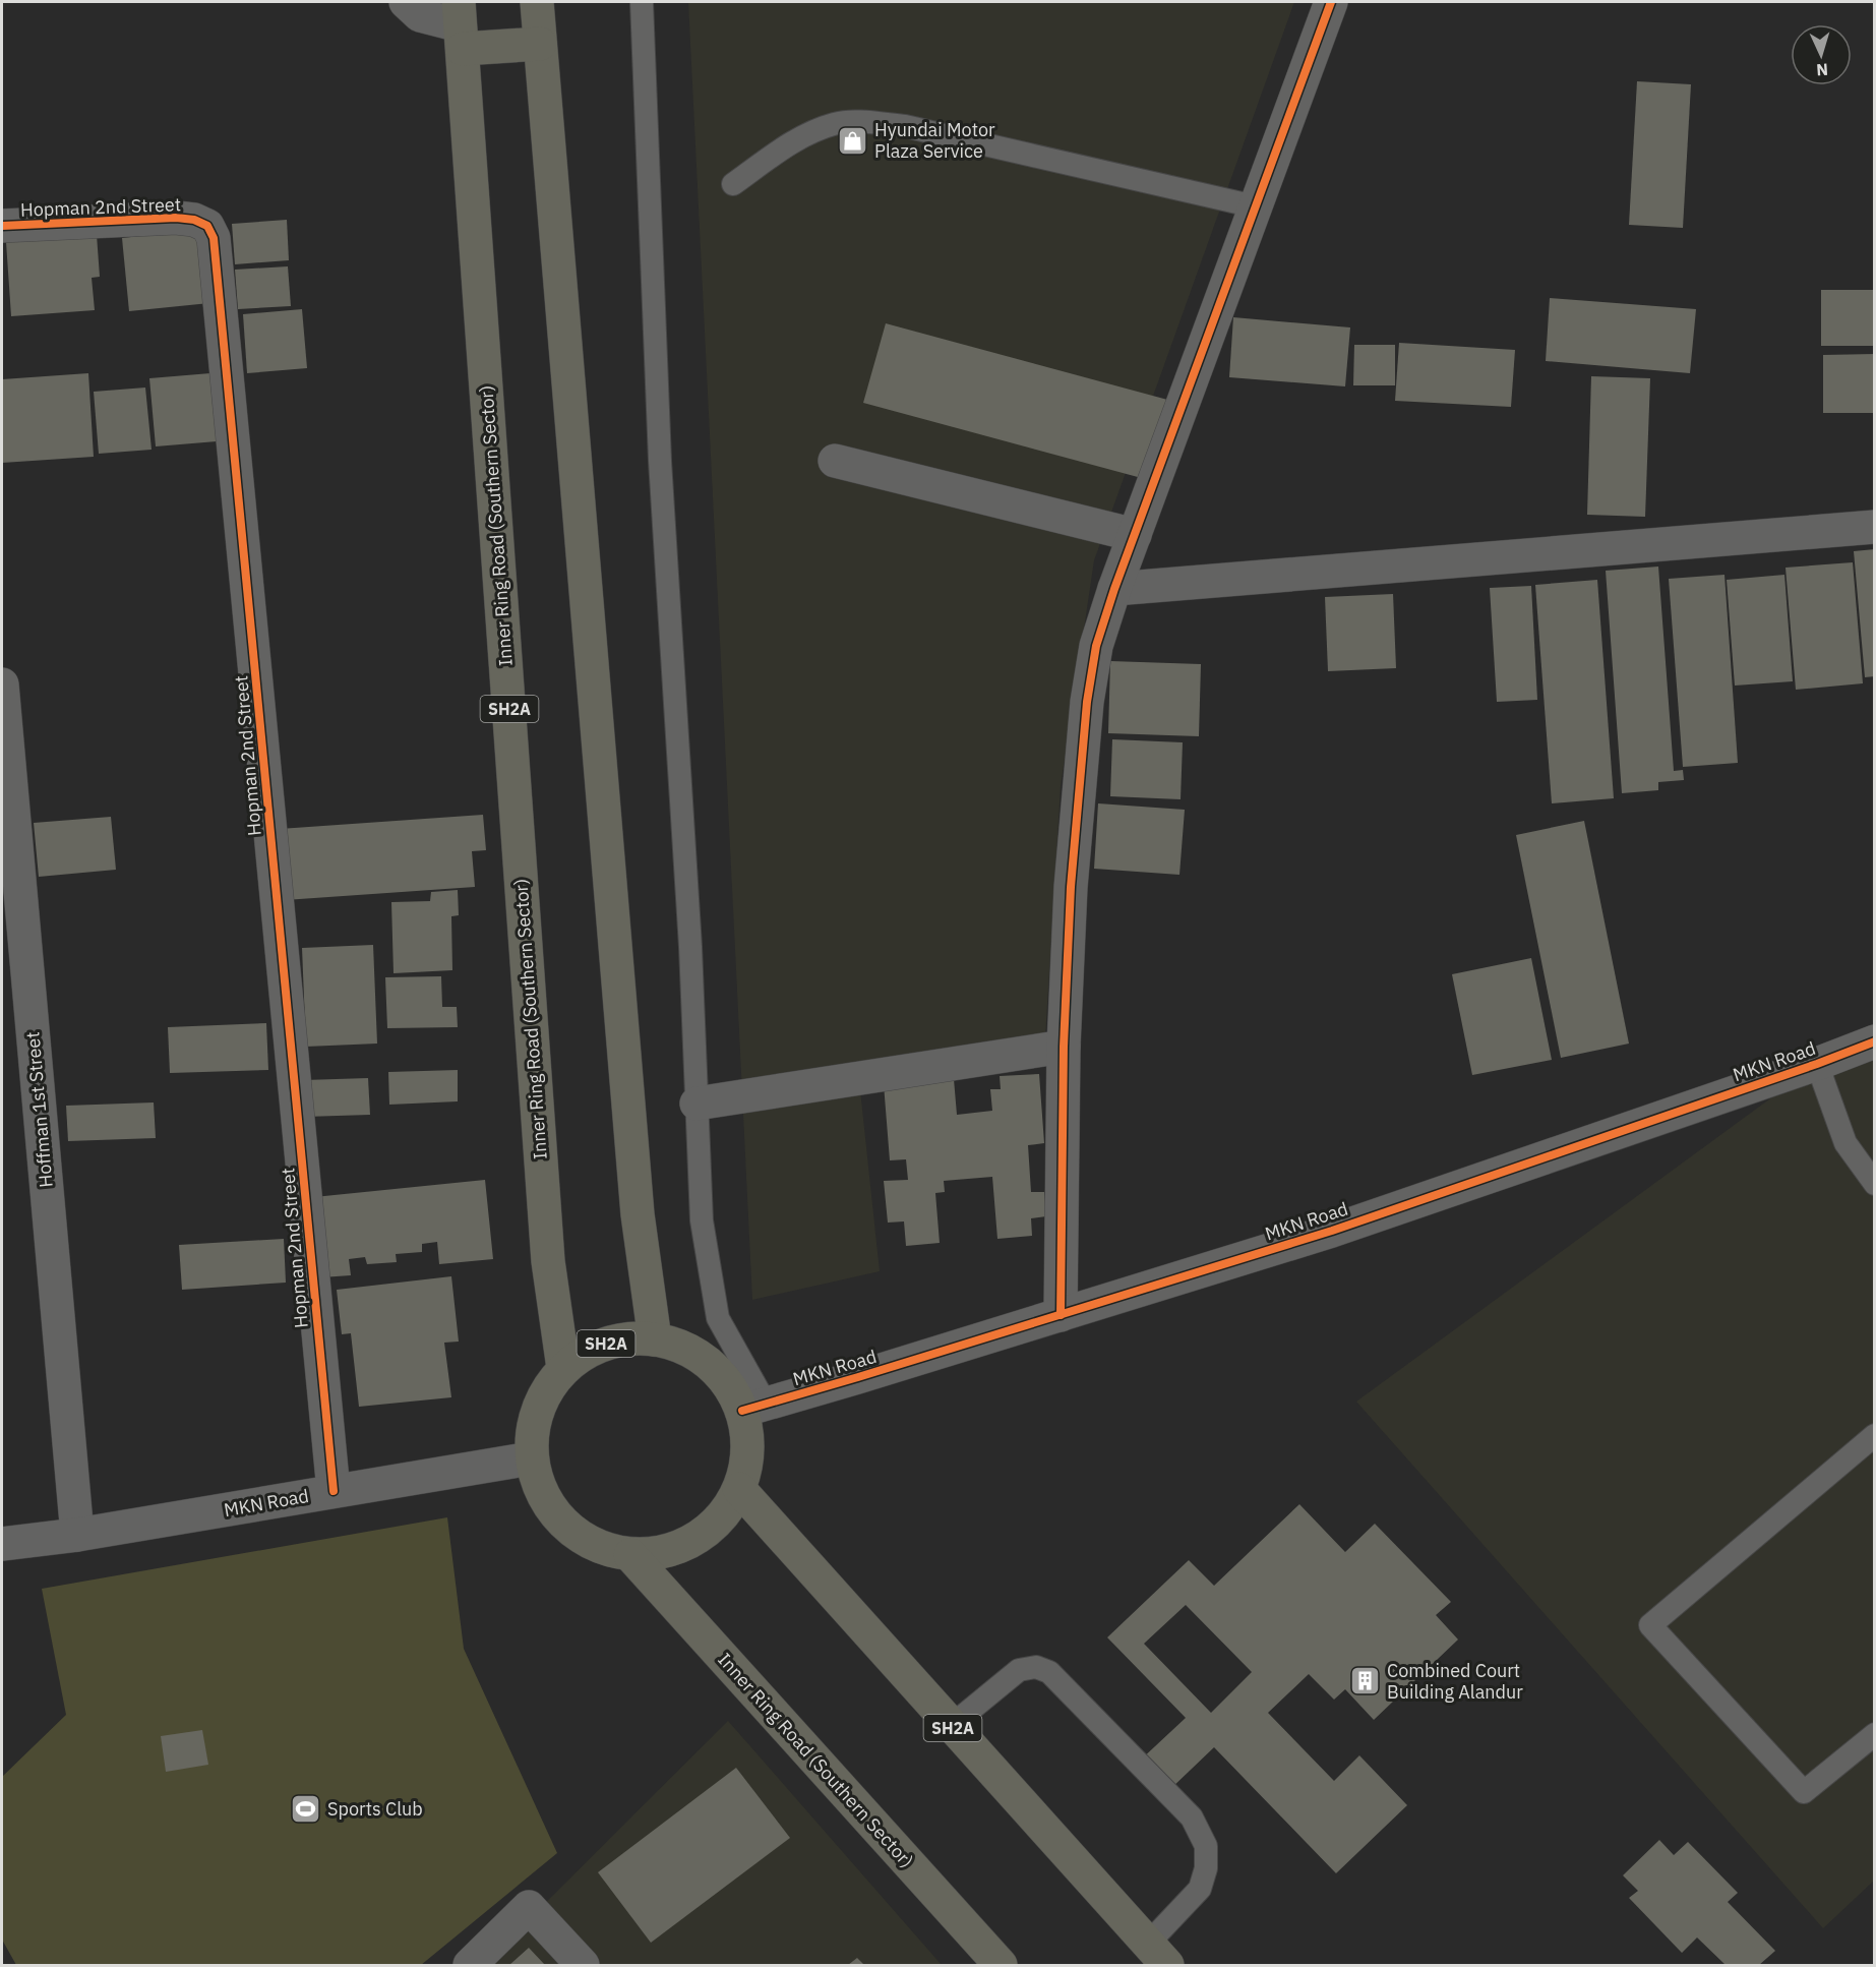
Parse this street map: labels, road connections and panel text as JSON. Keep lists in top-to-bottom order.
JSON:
{
  "streets": {
    "main road": ["Inner Ring Road (Southern Sector)", "SH2A"],
    "street": ["Hopman 2nd Street", "MKN Road", "Hoffman 1st Street"]
  },
  "crossings": [
    ["Hopman 2nd Street", "MKN Road"],
    ["Inner Ring Road (Southern Sector)", "SH2A"],
    ["SH2A", "MKN Road"],
    ["MKN Road", "Hoffman 1st Street"]
  ],
  "places": {
    "shop": ["Hyundai Motor Plaza Service"],
    "building": ["Combined Court Building Alandur"],
    "sports": ["Sports Club"]
  },
  "north": "bottom"
}
